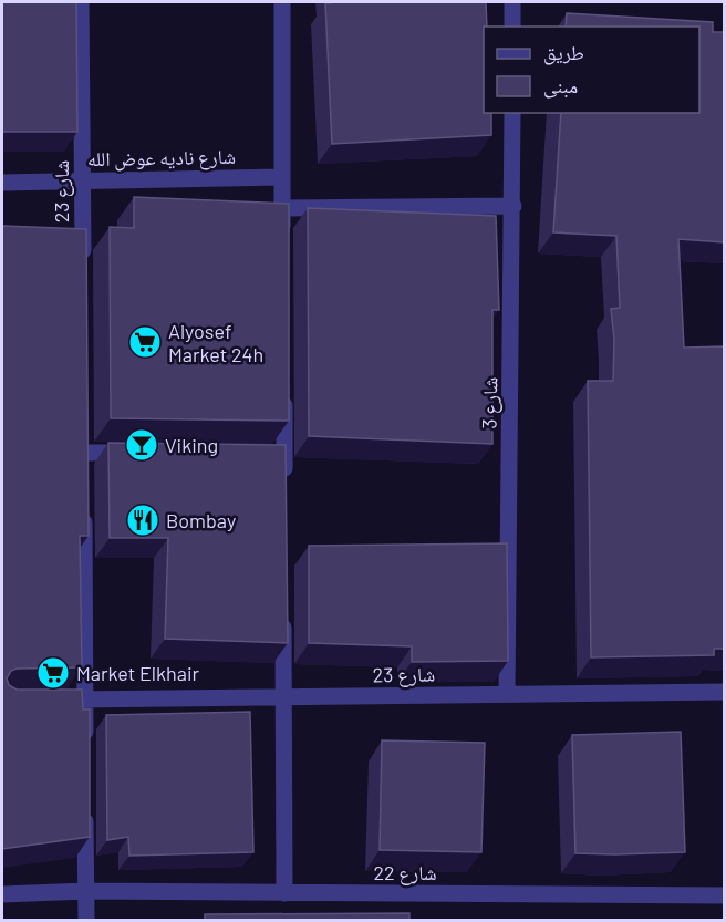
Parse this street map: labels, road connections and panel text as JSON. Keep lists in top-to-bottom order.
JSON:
{
  "streets": {
    "street": [
      "شارع ناديه عوض الله",
      "شارع 23",
      "شارع 3",
      "شارع 22"
    ]
  },
  "crossings": [
    ["شارع ناديه عوض الله", "شارع 23"],
    ["شارع 23", "شارع 3"]
  ],
  "places": {
    "supermarket": ["Alyosef Market 24h", "Market Elkhair"],
    "bar": ["Viking"],
    "restaurant": ["Bombay"]
  },
  "legend": ["طريق", "مبنى"]
}
